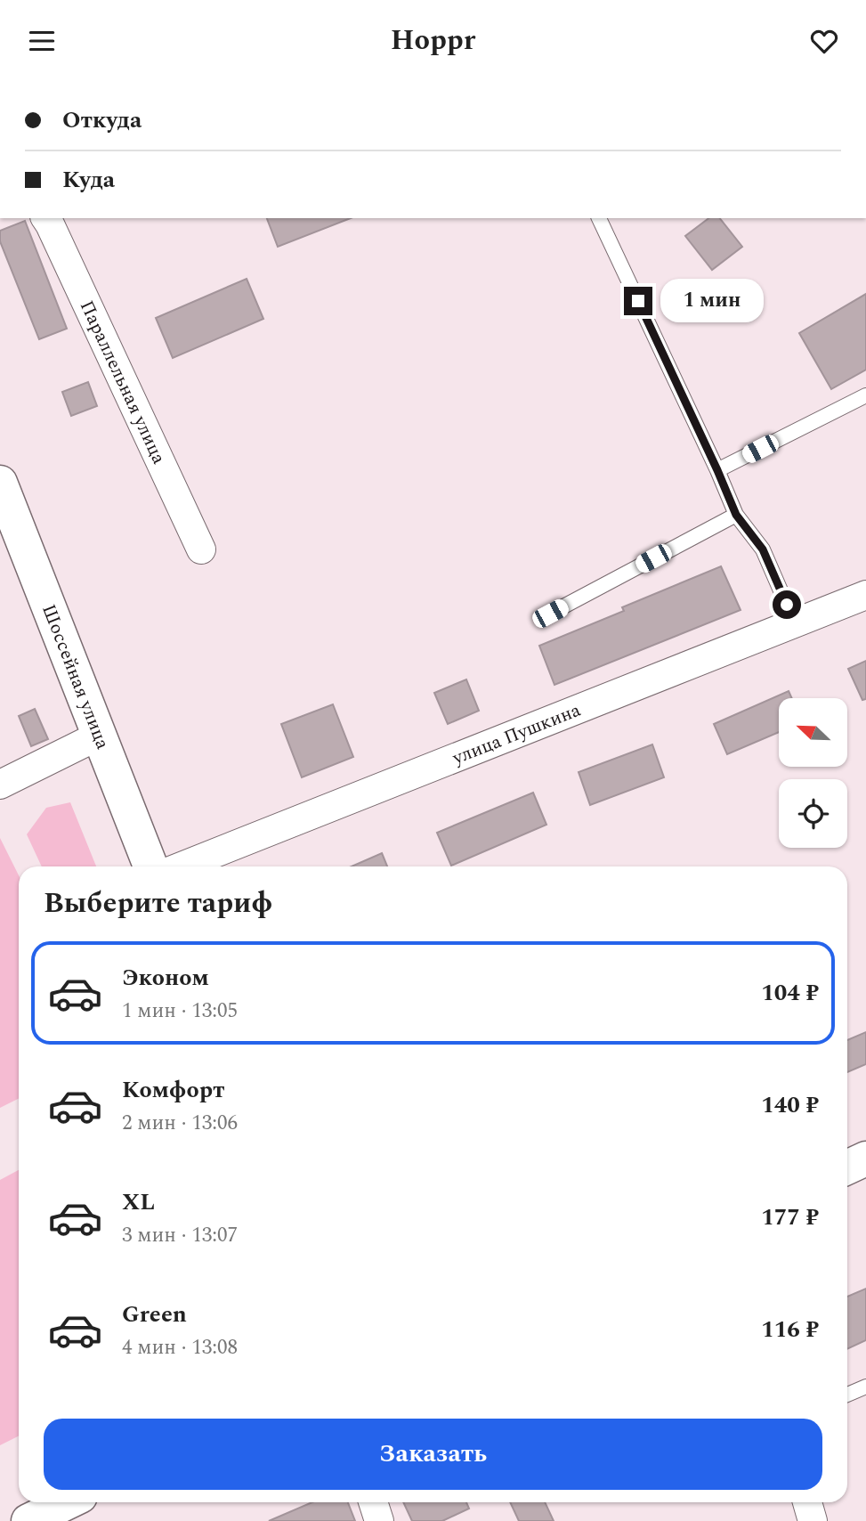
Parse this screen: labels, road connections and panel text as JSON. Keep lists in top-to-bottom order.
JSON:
{
  "streets": {
    "street": ["Параллельная улица", "Шоссейная улица", "улица Пушкина"]
  },
  "north": "top left",
  "page": {
    "header": "Hoppr",
    "banner": ["Откуда", "Куда"],
    "bubble": "1 мин",
    "heading": "Выберите тариф",
    "list": [
      {
        "name": "Эконом",
        "note": "1 мин · 13:05",
        "value": "104 ₽"
      },
      {
        "name": "Комфорт",
        "note": "2 мин · 13:06",
        "value": "140 ₽"
      },
      {
        "name": "XL",
        "note": "3 мин · 13:07",
        "value": "177 ₽"
      },
      {
        "name": "Green",
        "note": "4 мин · 13:08",
        "value": "116 ₽"
      }
    ],
    "buttons": "Заказать"
  }
}
